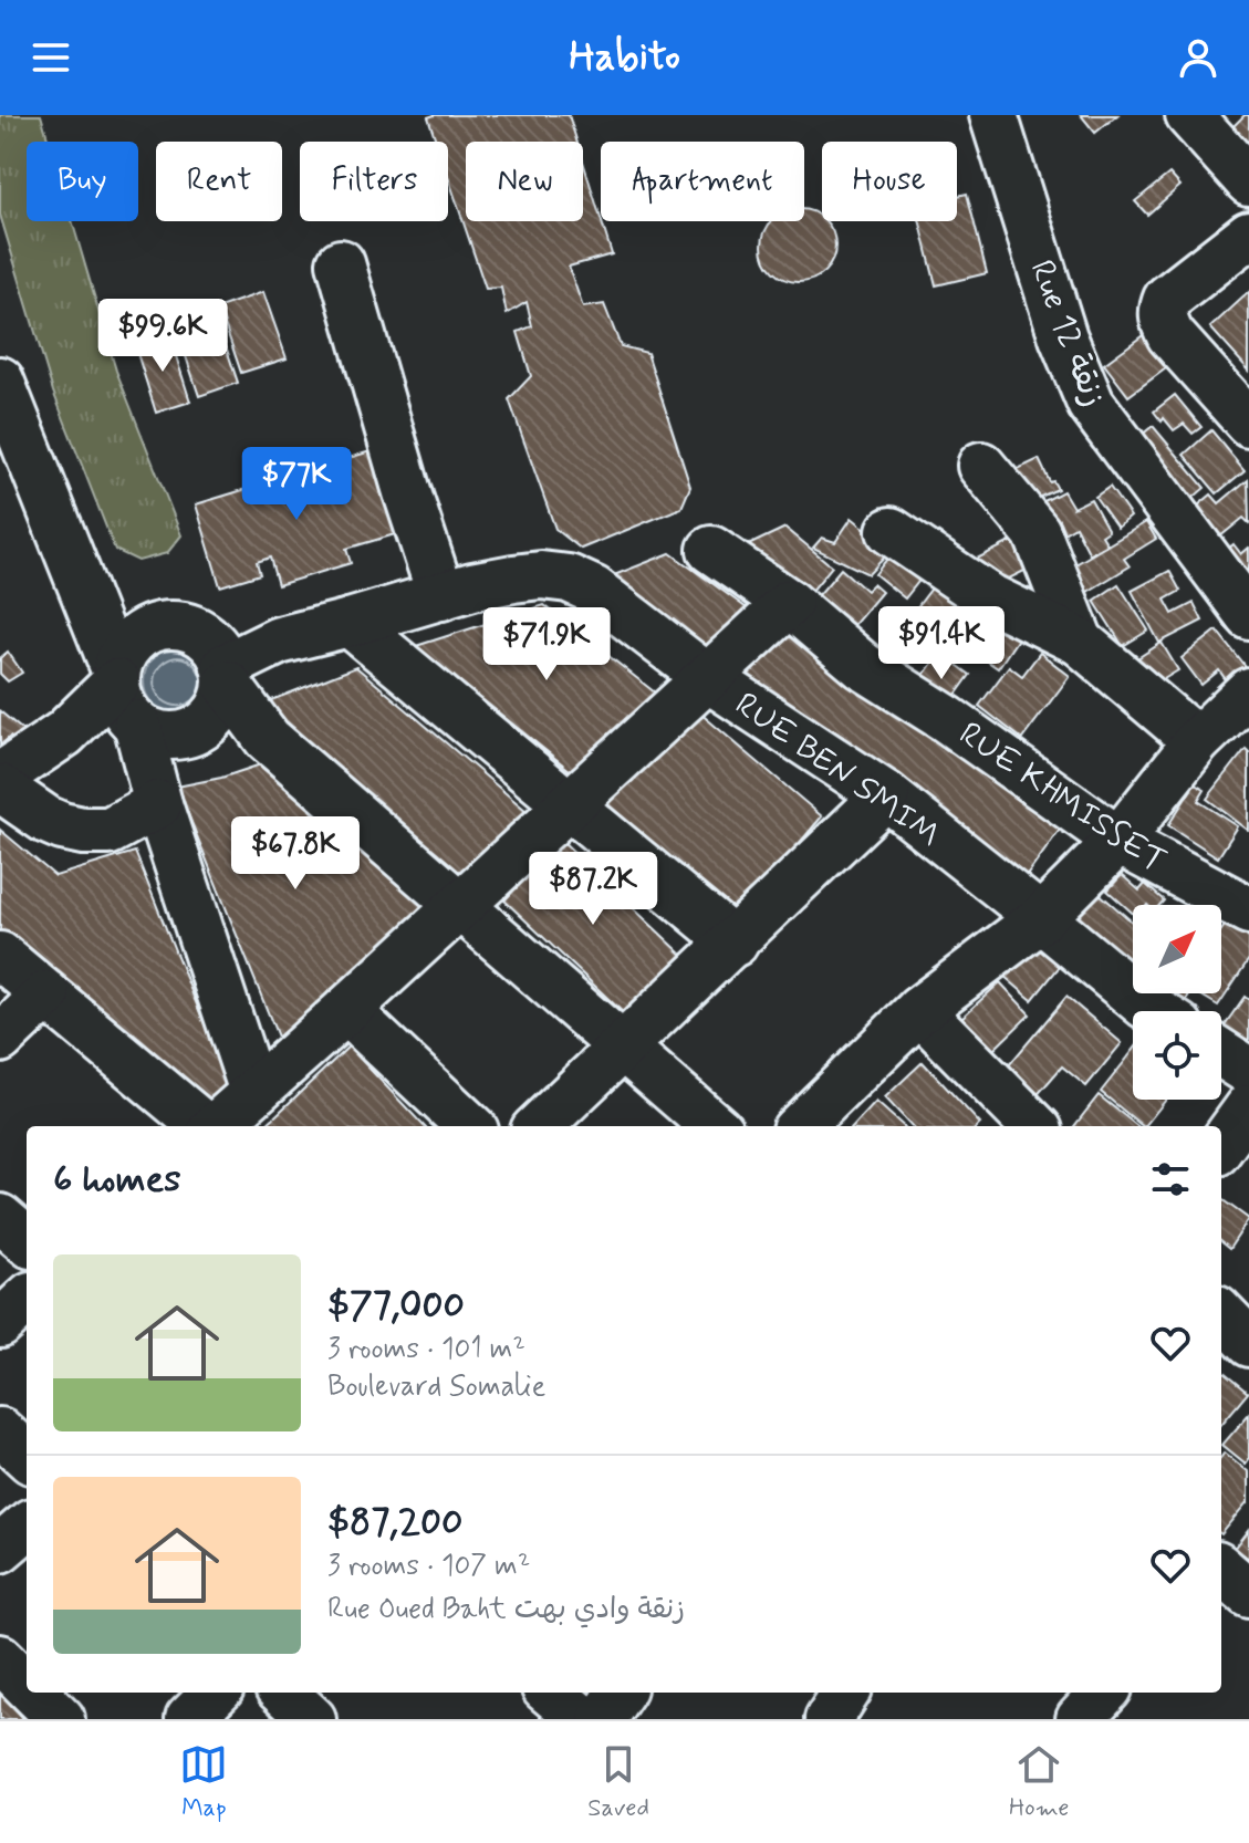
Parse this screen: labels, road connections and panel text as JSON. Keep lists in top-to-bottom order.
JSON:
{
  "streets": {
    "street": ["Rue 12 زنقة", "RUE BEN SMIM", "RUE KHMISSET"]
  },
  "north": "top right",
  "page": {
    "header": "Habito",
    "chip": [
      "Buy",
      "Rent",
      "Filters",
      "New",
      "Apartment",
      "House"
    ],
    "price": [
      "$99.6K",
      "$77K",
      "$91.4K",
      "$71.9K",
      "$67.8K",
      "$87.2K"
    ],
    "heading": "6 homes",
    "list": [
      {
        "name": "$77,000",
        "note": "3 rooms · 101 m² · Boulevard Somalie"
      },
      {
        "name": "$87,200",
        "note": "3 rooms · 107 m² · Rue Oued Baht زنقة وادي بهت"
      }
    ],
    "tabs": ["Map", "Saved", "Home"]
  }
}
